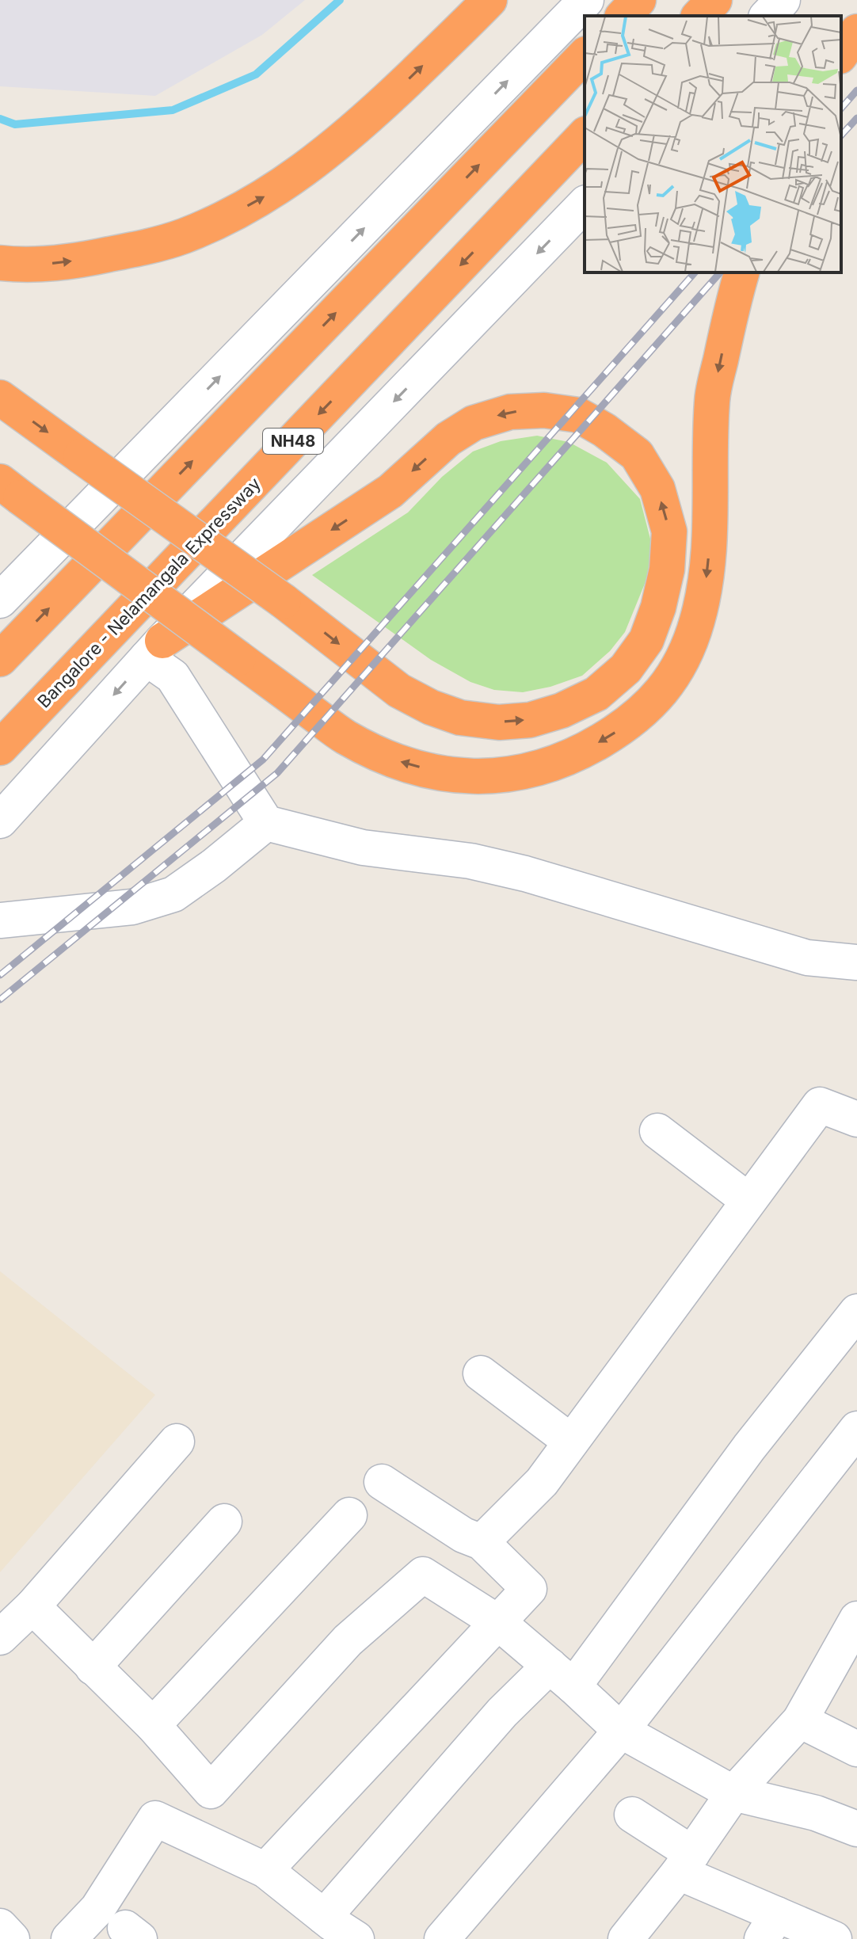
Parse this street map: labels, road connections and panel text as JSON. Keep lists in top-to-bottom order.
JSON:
{
  "streets": {
    "highway": ["NH48", "Bangalore - Nelamangala Expressway"]
  }
}
